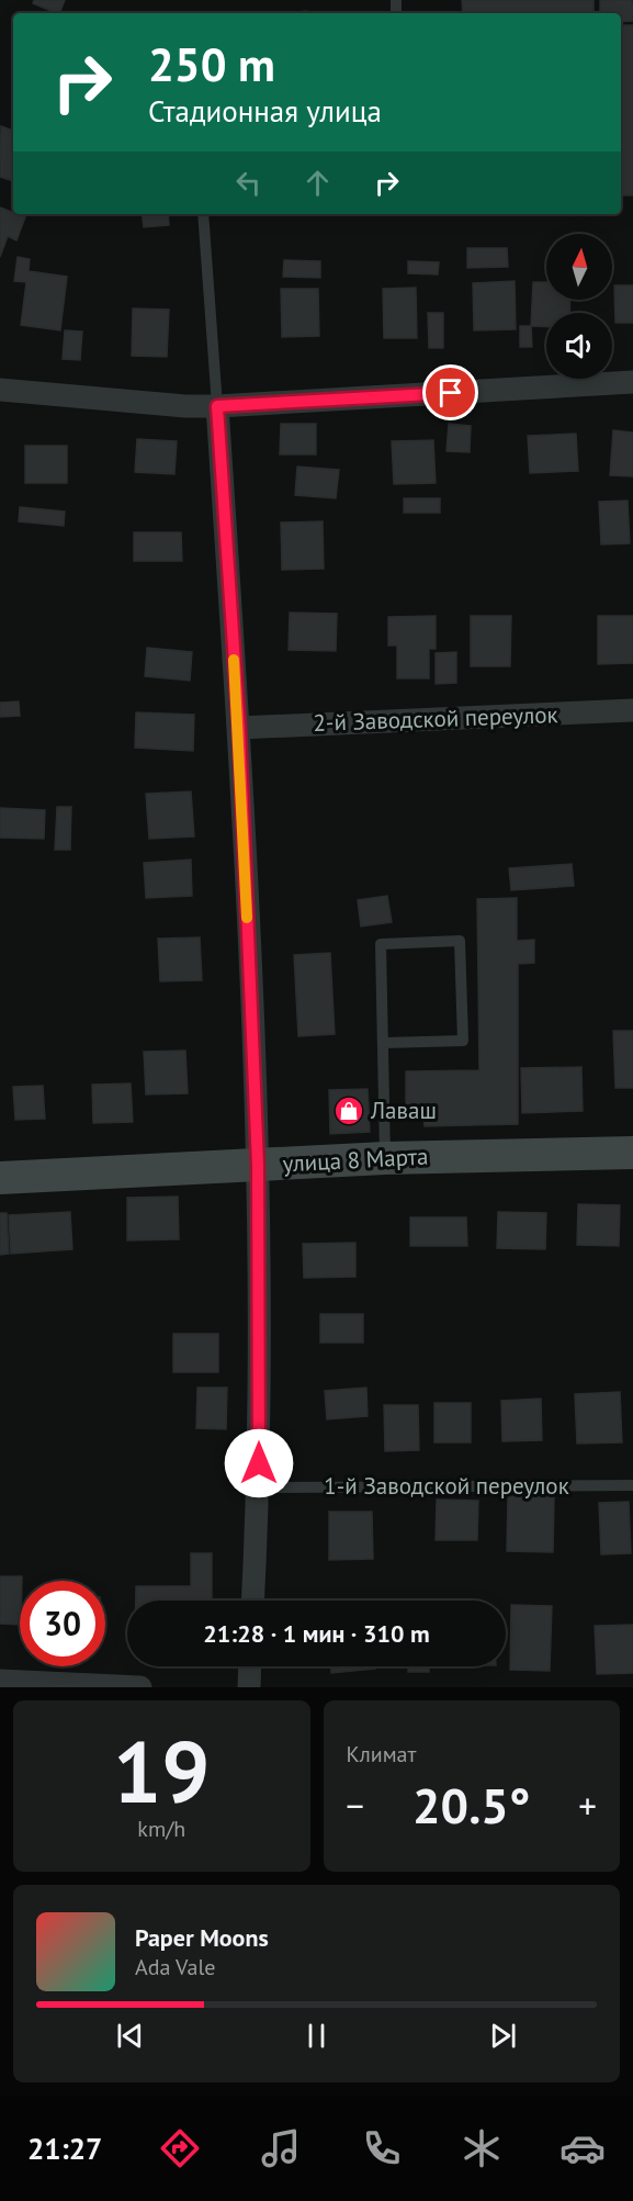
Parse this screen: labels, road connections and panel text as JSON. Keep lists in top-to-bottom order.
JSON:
{
  "streets": {
    "main road": ["улица 8 Марта"],
    "street": ["2-й Заводской переулок"],
    "lane": ["1-й Заводской переулок"]
  },
  "places": {
    "shop": ["Лаваш"]
  },
  "north": "top",
  "page": {
    "turn": ["250 m", "Стадионная улица"],
    "limit": "30",
    "trip": "21:28 · 1 мин · 310 m",
    "tile": [
      ["19", "km/h"],
      "Климат"
    ],
    "heat": ["−", "20.5°", "+"],
    "song": ["Paper Moons", "Ada Vale"],
    "tabs": "21:27"
  }
}
